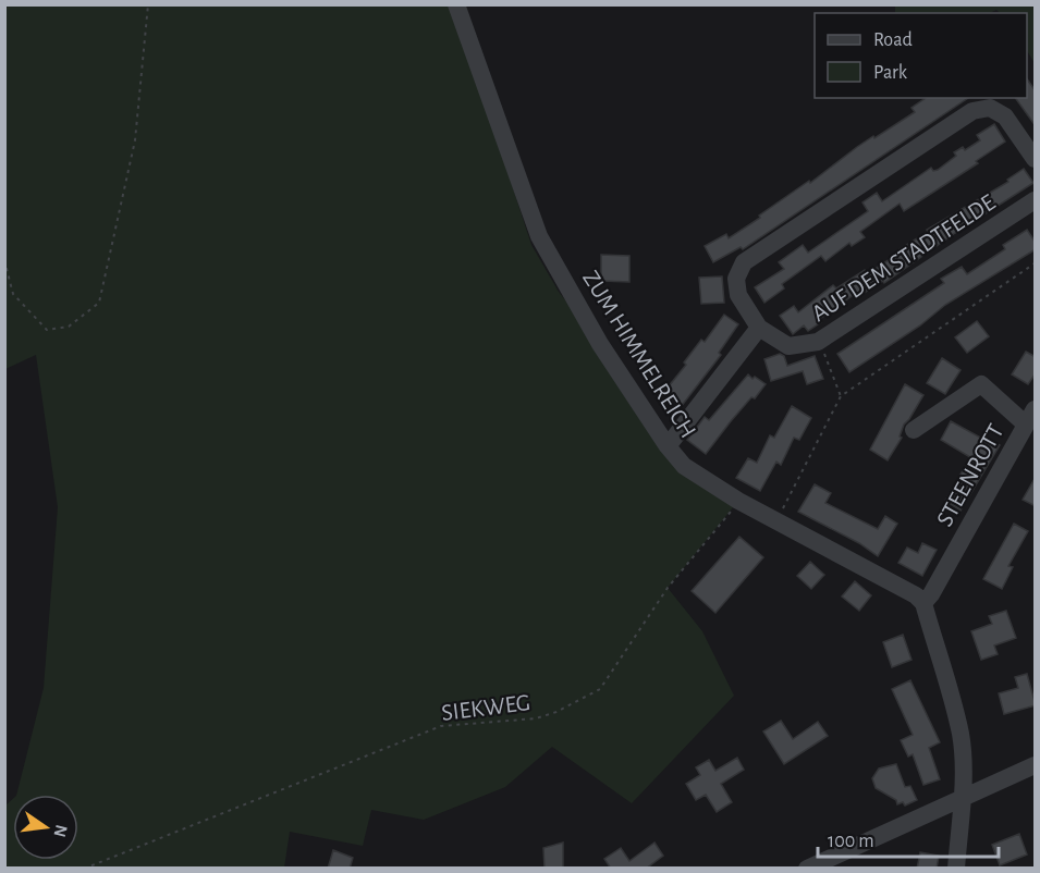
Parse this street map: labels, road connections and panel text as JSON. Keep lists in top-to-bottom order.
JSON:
{
  "streets": {
    "street": ["AUF DEM STADTFELDE", "ZUM HIMMELREICH", "STEENROTT"],
    "path": ["SIEKWEG"]
  },
  "crossings": [
    ["ZUM HIMMELREICH", "STEENROTT"],
    ["ZUM HIMMELREICH", "SIEKWEG"]
  ],
  "legend": ["Road", "Park"],
  "scale_bar": "100 m",
  "north": "right"
}
